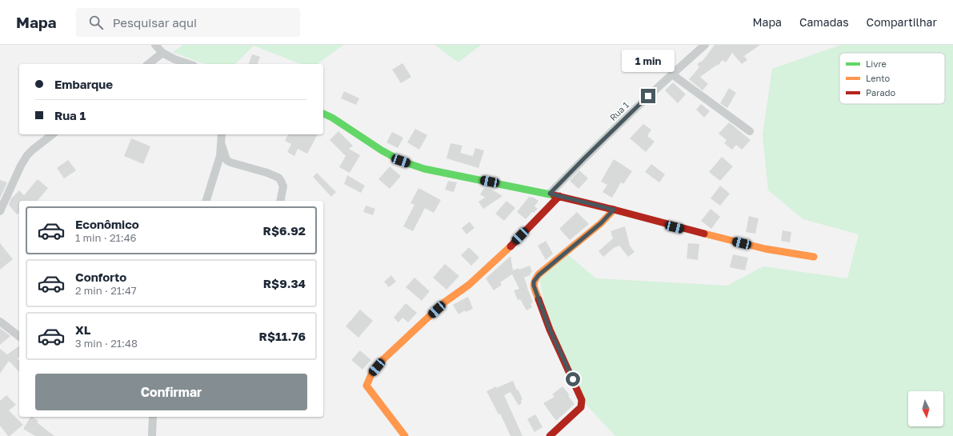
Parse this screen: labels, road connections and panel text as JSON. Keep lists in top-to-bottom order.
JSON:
{
  "streets": {
    "street": ["Rua 1"]
  },
  "legend": ["Livre", "Lento", "Parado"],
  "north": "bottom",
  "page": {
    "header": "Mapa",
    "search": "Pesquisar aqui",
    "nav": ["Mapa", "Camadas", "Compartilhar"],
    "bubble": "1 min",
    "banner": ["Embarque", "Rua 1"],
    "list": [
      {
        "name": "Econômico",
        "note": "1 min · 21:46",
        "value": "R$6.92"
      },
      {
        "name": "Conforto",
        "note": "2 min · 21:47",
        "value": "R$9.34"
      },
      {
        "name": "XL",
        "note": "3 min · 21:48",
        "value": "R$11.76"
      }
    ],
    "buttons": "Confirmar"
  }
}
